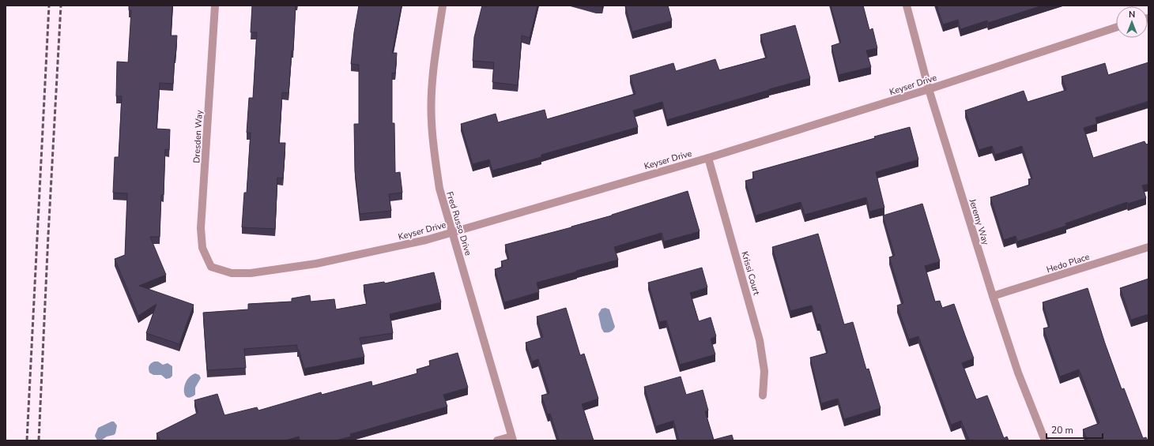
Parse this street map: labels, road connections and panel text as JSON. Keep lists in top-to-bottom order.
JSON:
{
  "streets": {
    "street": [
      "Keyser Drive",
      "Dresden Way",
      "Jeremy Way",
      "Fred Russo Drive",
      "Hedo Place",
      "Krissi Court"
    ]
  },
  "crossings": [
    ["Keyser Drive", "Dresden Way"],
    ["Keyser Drive", "Jeremy Way"],
    ["Keyser Drive", "Fred Russo Drive"],
    ["Keyser Drive", "Krissi Court"],
    ["Jeremy Way", "Hedo Place"]
  ],
  "scale_bar": "20 m",
  "north": "top"
}
